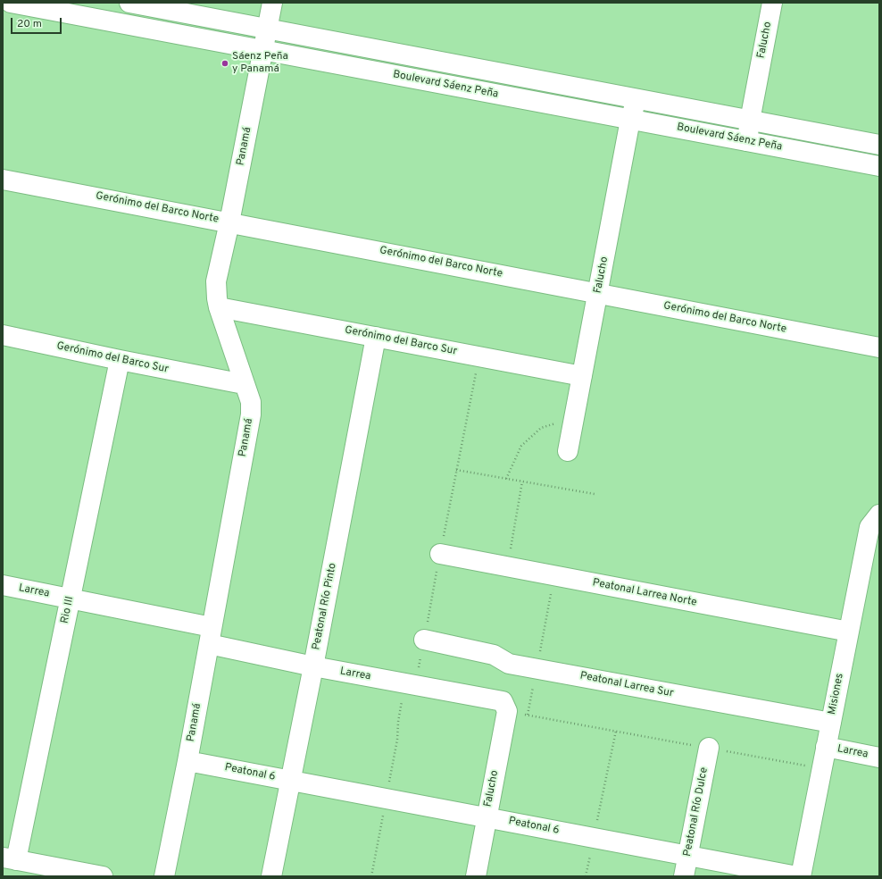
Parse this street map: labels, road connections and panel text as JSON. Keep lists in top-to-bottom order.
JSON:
{
  "streets": {
    "street": [
      "Falucho",
      "Boulevard Sáenz Peña",
      "Panamá",
      "Gerónimo del Barco Norte",
      "Gerónimo del Barco Sur",
      "Larrea",
      "Peatonal Larrea Norte",
      "Peatonal Río Pinto",
      "Rio III",
      "Peatonal Larrea Sur",
      "Misiones",
      "Peatonal 6",
      "Peatonal Río Dulce"
    ]
  },
  "crossings": [
    ["Falucho", "Boulevard Sáenz Peña"],
    ["Falucho", "Gerónimo del Barco Norte"],
    ["Falucho", "Gerónimo del Barco Sur"],
    ["Falucho", "Larrea"],
    ["Falucho", "Peatonal 6"],
    ["Boulevard Sáenz Peña", "Panamá"],
    ["Panamá", "Gerónimo del Barco Norte"],
    ["Panamá", "Gerónimo del Barco Sur"],
    ["Panamá", "Larrea"],
    ["Panamá", "Peatonal 6"],
    ["Gerónimo del Barco Sur", "Peatonal Río Pinto"],
    ["Gerónimo del Barco Sur", "Rio III"],
    ["Larrea", "Peatonal Río Pinto"],
    ["Larrea", "Rio III"],
    ["Larrea", "Misiones"],
    ["Peatonal Larrea Norte", "Misiones"],
    ["Peatonal Río Pinto", "Peatonal 6"],
    ["Peatonal Larrea Sur", "Misiones"],
    ["Peatonal 6", "Peatonal Río Dulce"]
  ],
  "places": ["Sáenz Peña y Panamá"],
  "scale_bar": "20 m"
}
